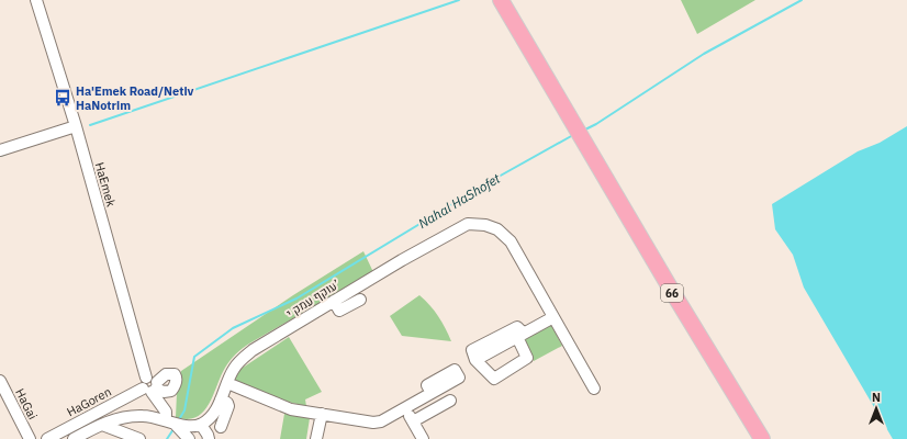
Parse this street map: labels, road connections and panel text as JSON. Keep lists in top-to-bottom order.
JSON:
{
  "streets": {
    "highway": ["66"],
    "street": [
      "HaEmek",
      "עוקף עמק י’",
      "HaGoren",
      "HaGai"
    ]
  },
  "crossings": [
    ["HaEmek", "HaGoren"]
  ],
  "water": ["Nahal HaShofet"],
  "places": {
    "bus stop": ["Ha'Emek Road/Netiv HaNotrim"]
  },
  "north": "top"
}
